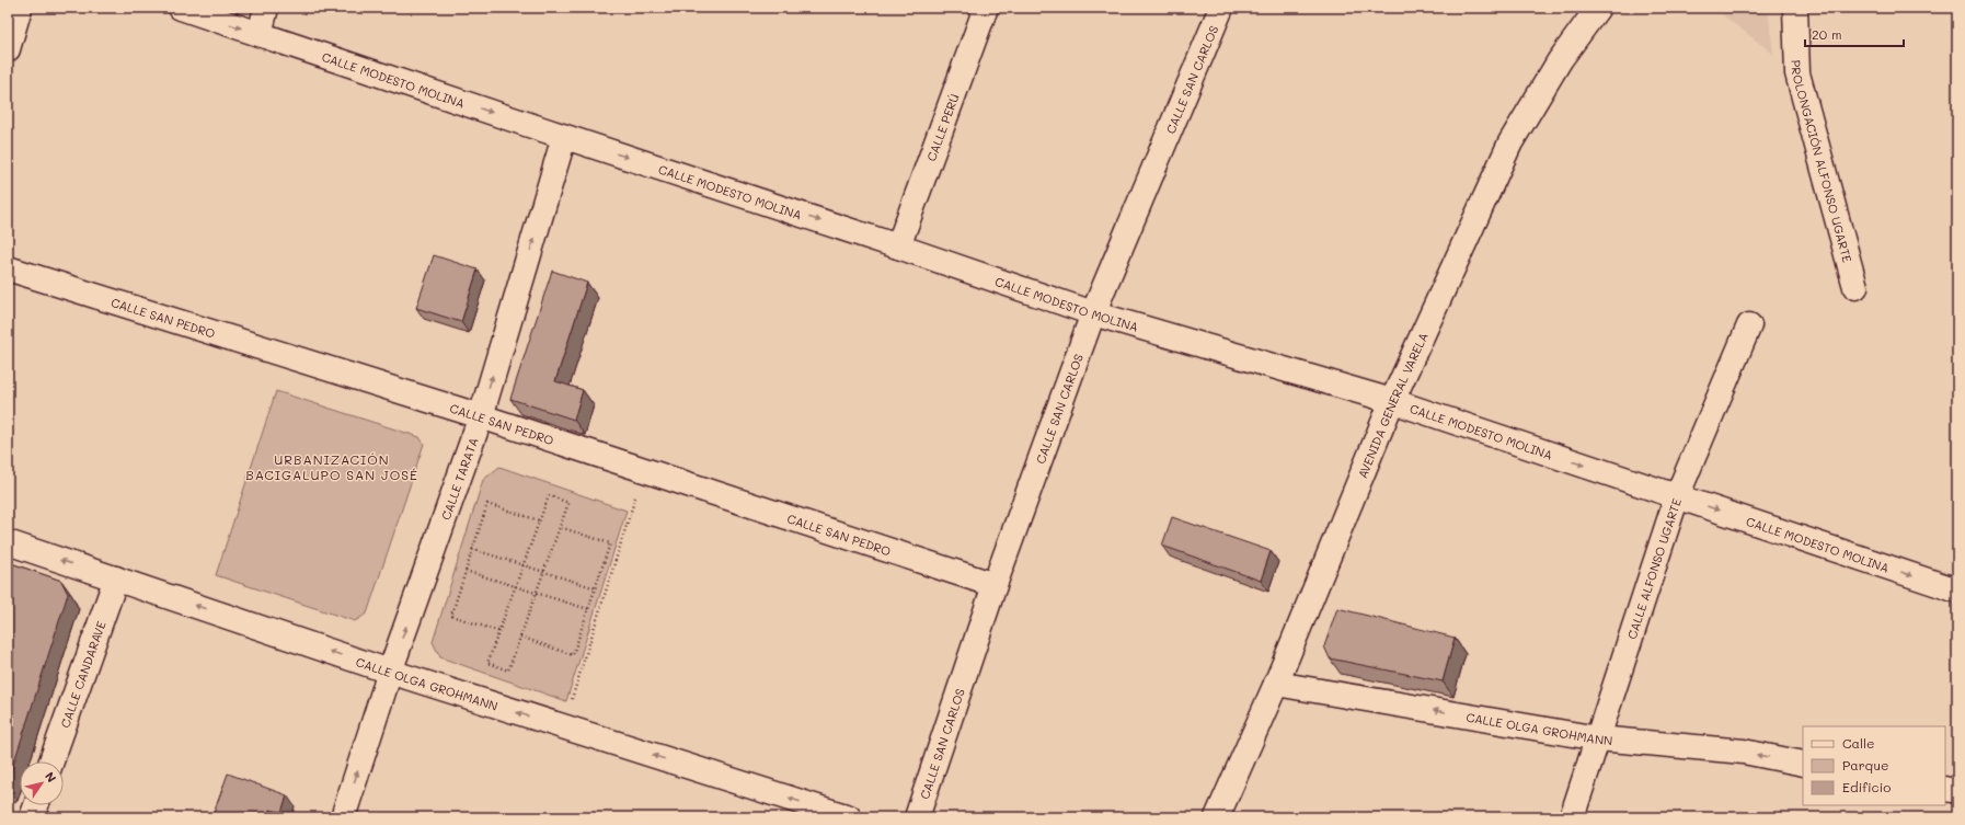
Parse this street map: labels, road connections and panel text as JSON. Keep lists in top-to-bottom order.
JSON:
{
  "streets": {
    "street": [
      "CALLE SAN CARLOS",
      "CALLE MODESTO MOLINA",
      "CALLE PERÚ",
      "PROLONGACIÓN ALFONSO UGARTE",
      "CALLE SAN PEDRO",
      "AVENIDA GENERAL VARELA",
      "CALLE TARATA",
      "CALLE ALFONSO UGARTE",
      "CALLE CANDARAVE",
      "CALLE OLGA GROHMANN"
    ]
  },
  "crossings": [
    ["CALLE SAN CARLOS", "CALLE MODESTO MOLINA"],
    ["CALLE SAN CARLOS", "CALLE SAN PEDRO"],
    ["CALLE MODESTO MOLINA", "CALLE PERÚ"],
    ["CALLE MODESTO MOLINA", "AVENIDA GENERAL VARELA"],
    ["CALLE MODESTO MOLINA", "CALLE TARATA"],
    ["CALLE MODESTO MOLINA", "CALLE ALFONSO UGARTE"],
    ["CALLE SAN PEDRO", "CALLE TARATA"],
    ["AVENIDA GENERAL VARELA", "CALLE OLGA GROHMANN"],
    ["CALLE TARATA", "CALLE OLGA GROHMANN"],
    ["CALLE ALFONSO UGARTE", "CALLE OLGA GROHMANN"],
    ["CALLE CANDARAVE", "CALLE OLGA GROHMANN"]
  ],
  "one_way": ["CALLE MODESTO MOLINA", "CALLE TARATA", "CALLE OLGA GROHMANN"],
  "districts": ["URBANIZACIÓN BACIGALUPO SAN JOSÉ"],
  "legend": ["Calle", "Parque", "Edificio"],
  "scale_bar": "20 m",
  "north": "top right"
}
